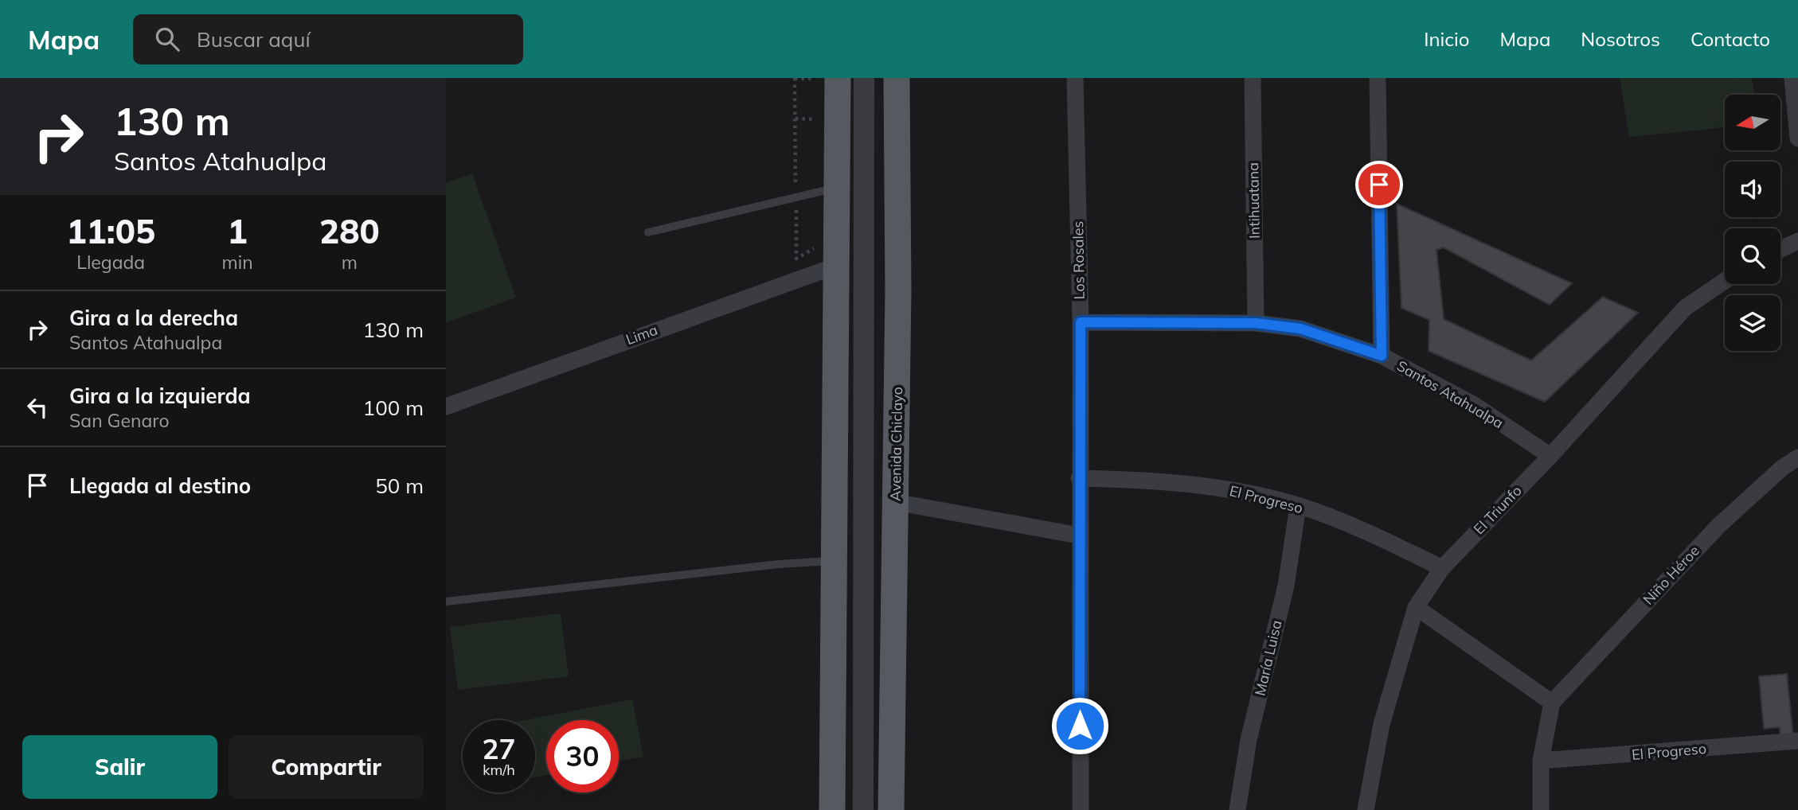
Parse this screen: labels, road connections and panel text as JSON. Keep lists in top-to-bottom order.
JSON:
{
  "streets": {
    "main road": ["Avenida Chiclayo"],
    "street": [
      "Intihuatana",
      "Los Rosales",
      "Lima",
      "Santos Atahualpa",
      "El Progreso",
      "El Triunfo",
      "Niño Héroe",
      "María Luisa"
    ]
  },
  "crossings": [
    ["Intihuatana", "Santos Atahualpa"],
    ["Los Rosales", "Santos Atahualpa"],
    ["Los Rosales", "El Progreso"],
    ["Santos Atahualpa", "El Triunfo"],
    ["El Progreso", "El Triunfo"],
    ["El Progreso", "María Luisa"]
  ],
  "north": "left",
  "page": {
    "header": "Mapa",
    "search": "Buscar aquí",
    "nav": [
      "Inicio",
      "Mapa",
      "Nosotros",
      "Contacto"
    ],
    "turn": ["130 m", "Santos Atahualpa"],
    "eta": [
      "11:05",
      "Llegada",
      "1",
      "min",
      "280",
      "m"
    ],
    "list": [
      {
        "name": "Gira a la derecha",
        "note": "Santos Atahualpa",
        "value": "130 m"
      },
      {
        "name": "Gira a la izquierda",
        "note": "San Genaro",
        "value": "100 m"
      },
      {
        "name": "Llegada al destino",
        "value": "50 m"
      }
    ],
    "speed": "27 km/h",
    "limit": "30",
    "buttons": ["Salir", "Compartir"]
  }
}
